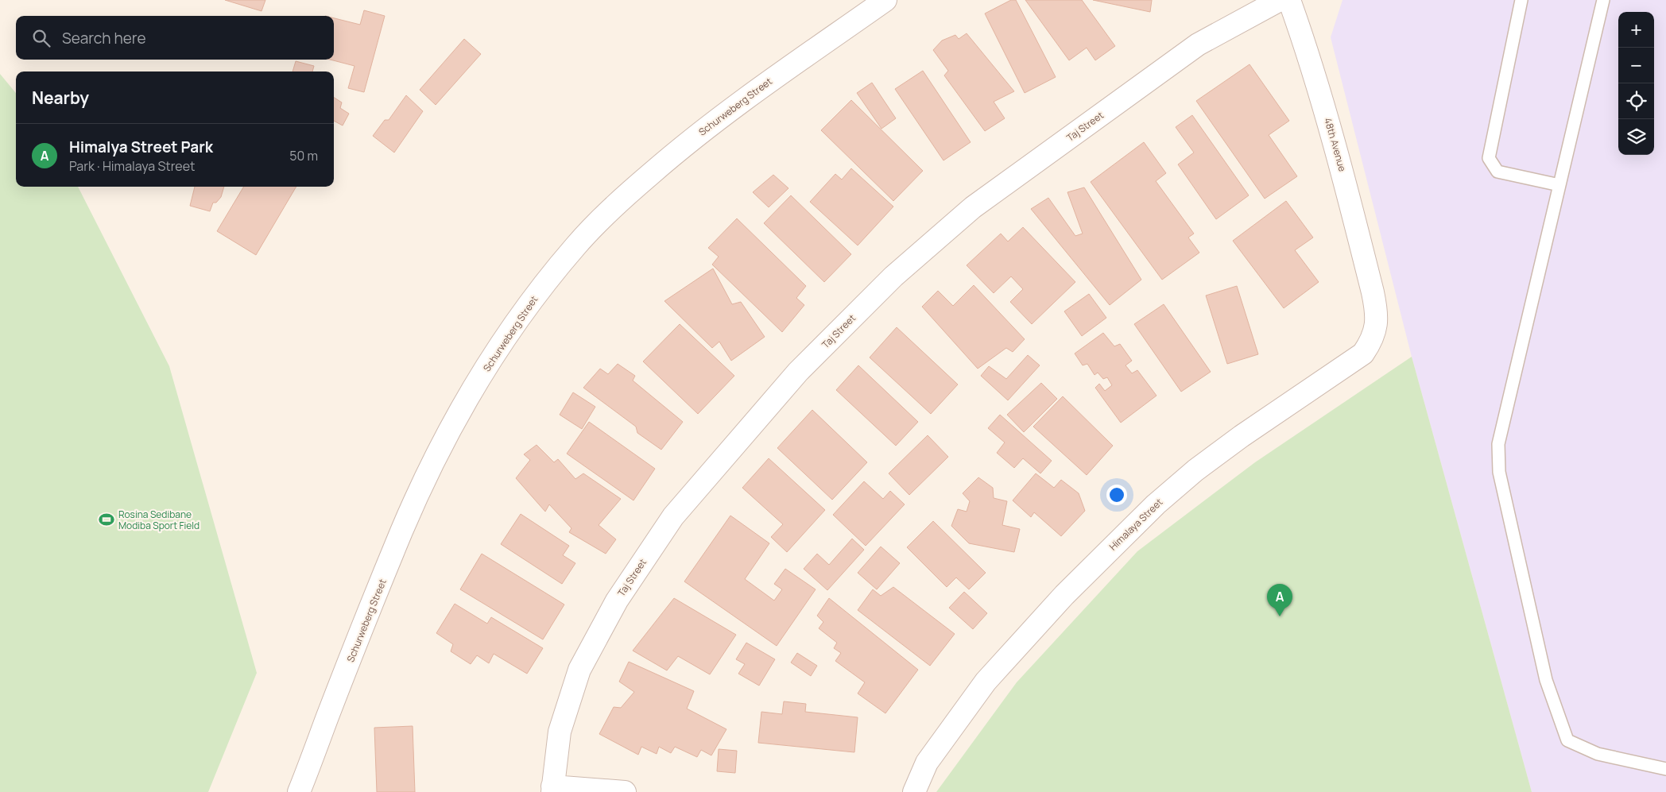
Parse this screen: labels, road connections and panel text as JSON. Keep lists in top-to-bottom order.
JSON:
{
  "streets": {
    "street": [
      "Schurweberg Street",
      "Taj Street",
      "48th Avenue",
      "Himalaya Street"
    ]
  },
  "crossings": [
    ["48th Avenue", "Himalaya Street"]
  ],
  "places": {
    "sports": ["Rosina Sedibane Modiba Sport Field"]
  },
  "page": {
    "map_buttons": ["+", "−"],
    "search": "Search here",
    "heading": "Nearby",
    "list": [
      {
        "mark": "A",
        "name": "Himalya Street Park",
        "note": "Park · Himalaya Street",
        "value": "50 m"
      }
    ],
    "pins": "A"
  }
}
